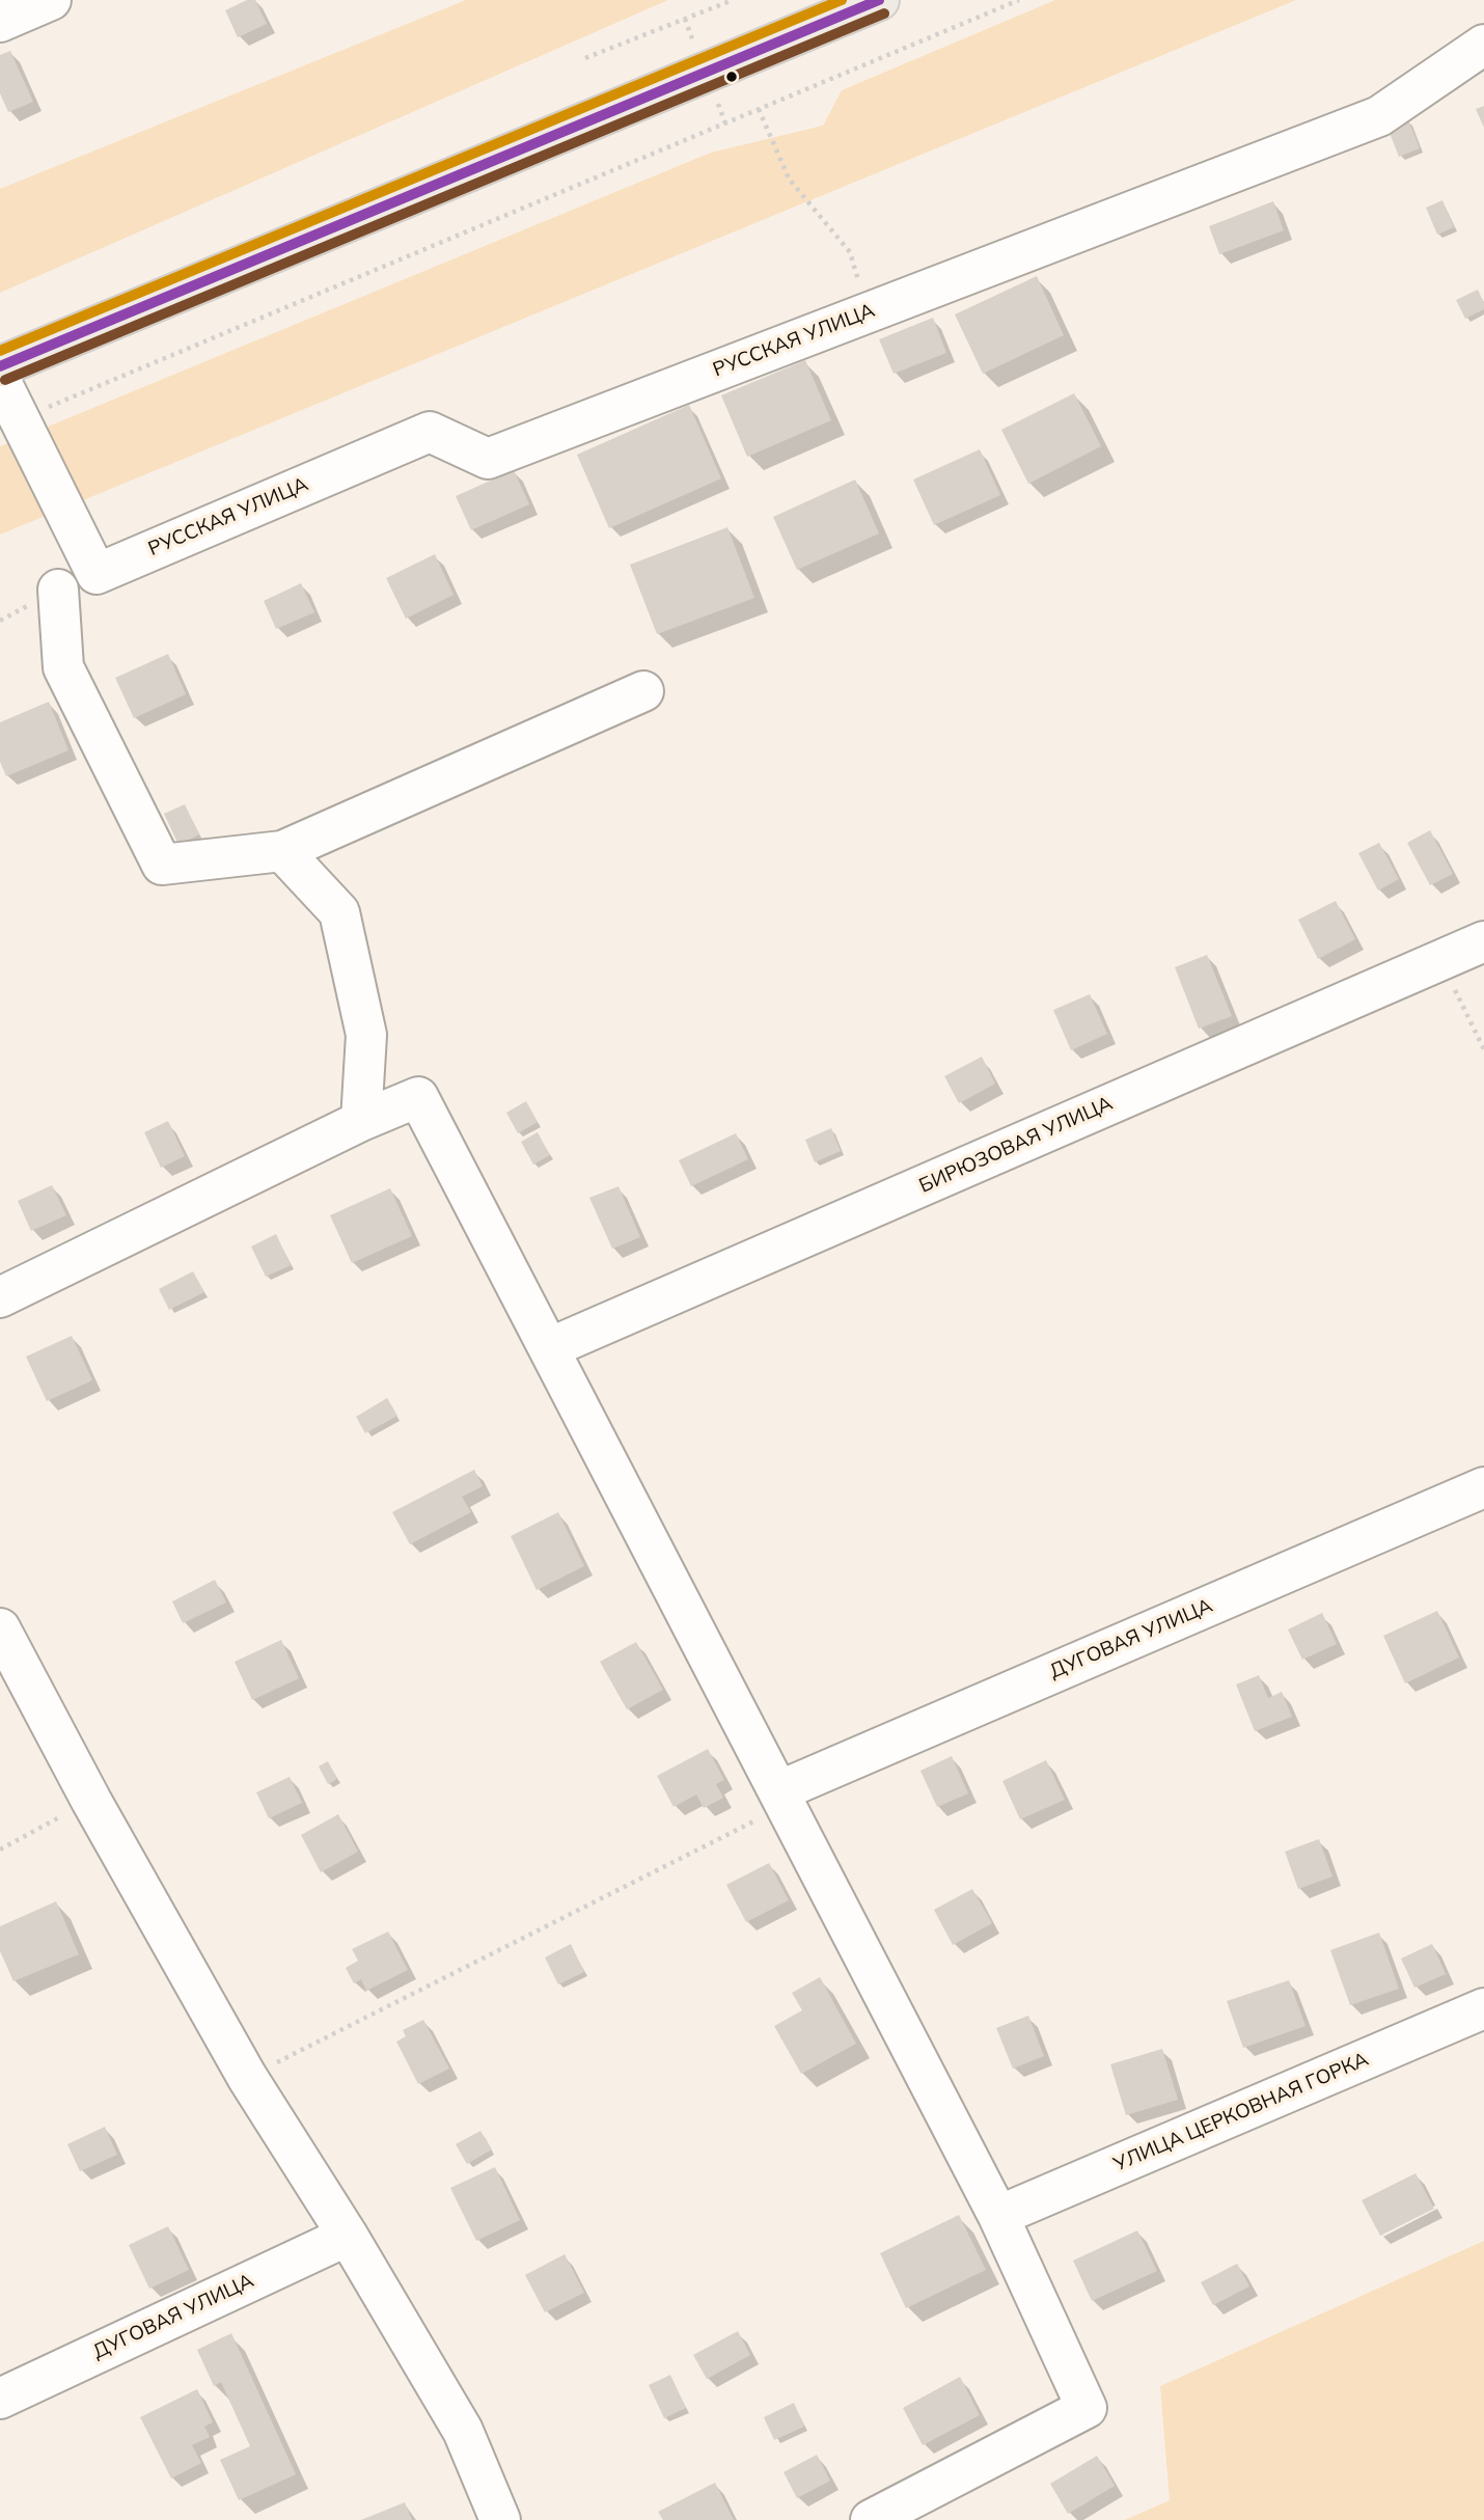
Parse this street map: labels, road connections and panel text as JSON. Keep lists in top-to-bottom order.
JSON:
{
  "streets": {
    "street": [
      "РУССКАЯ УЛИЦА",
      "БИРЮЗОВАЯ УЛИЦА",
      "ДУГОВАЯ УЛИЦА",
      "УЛИЦА ЦЕРКОВНАЯ ГОРКА"
    ]
  }
}
